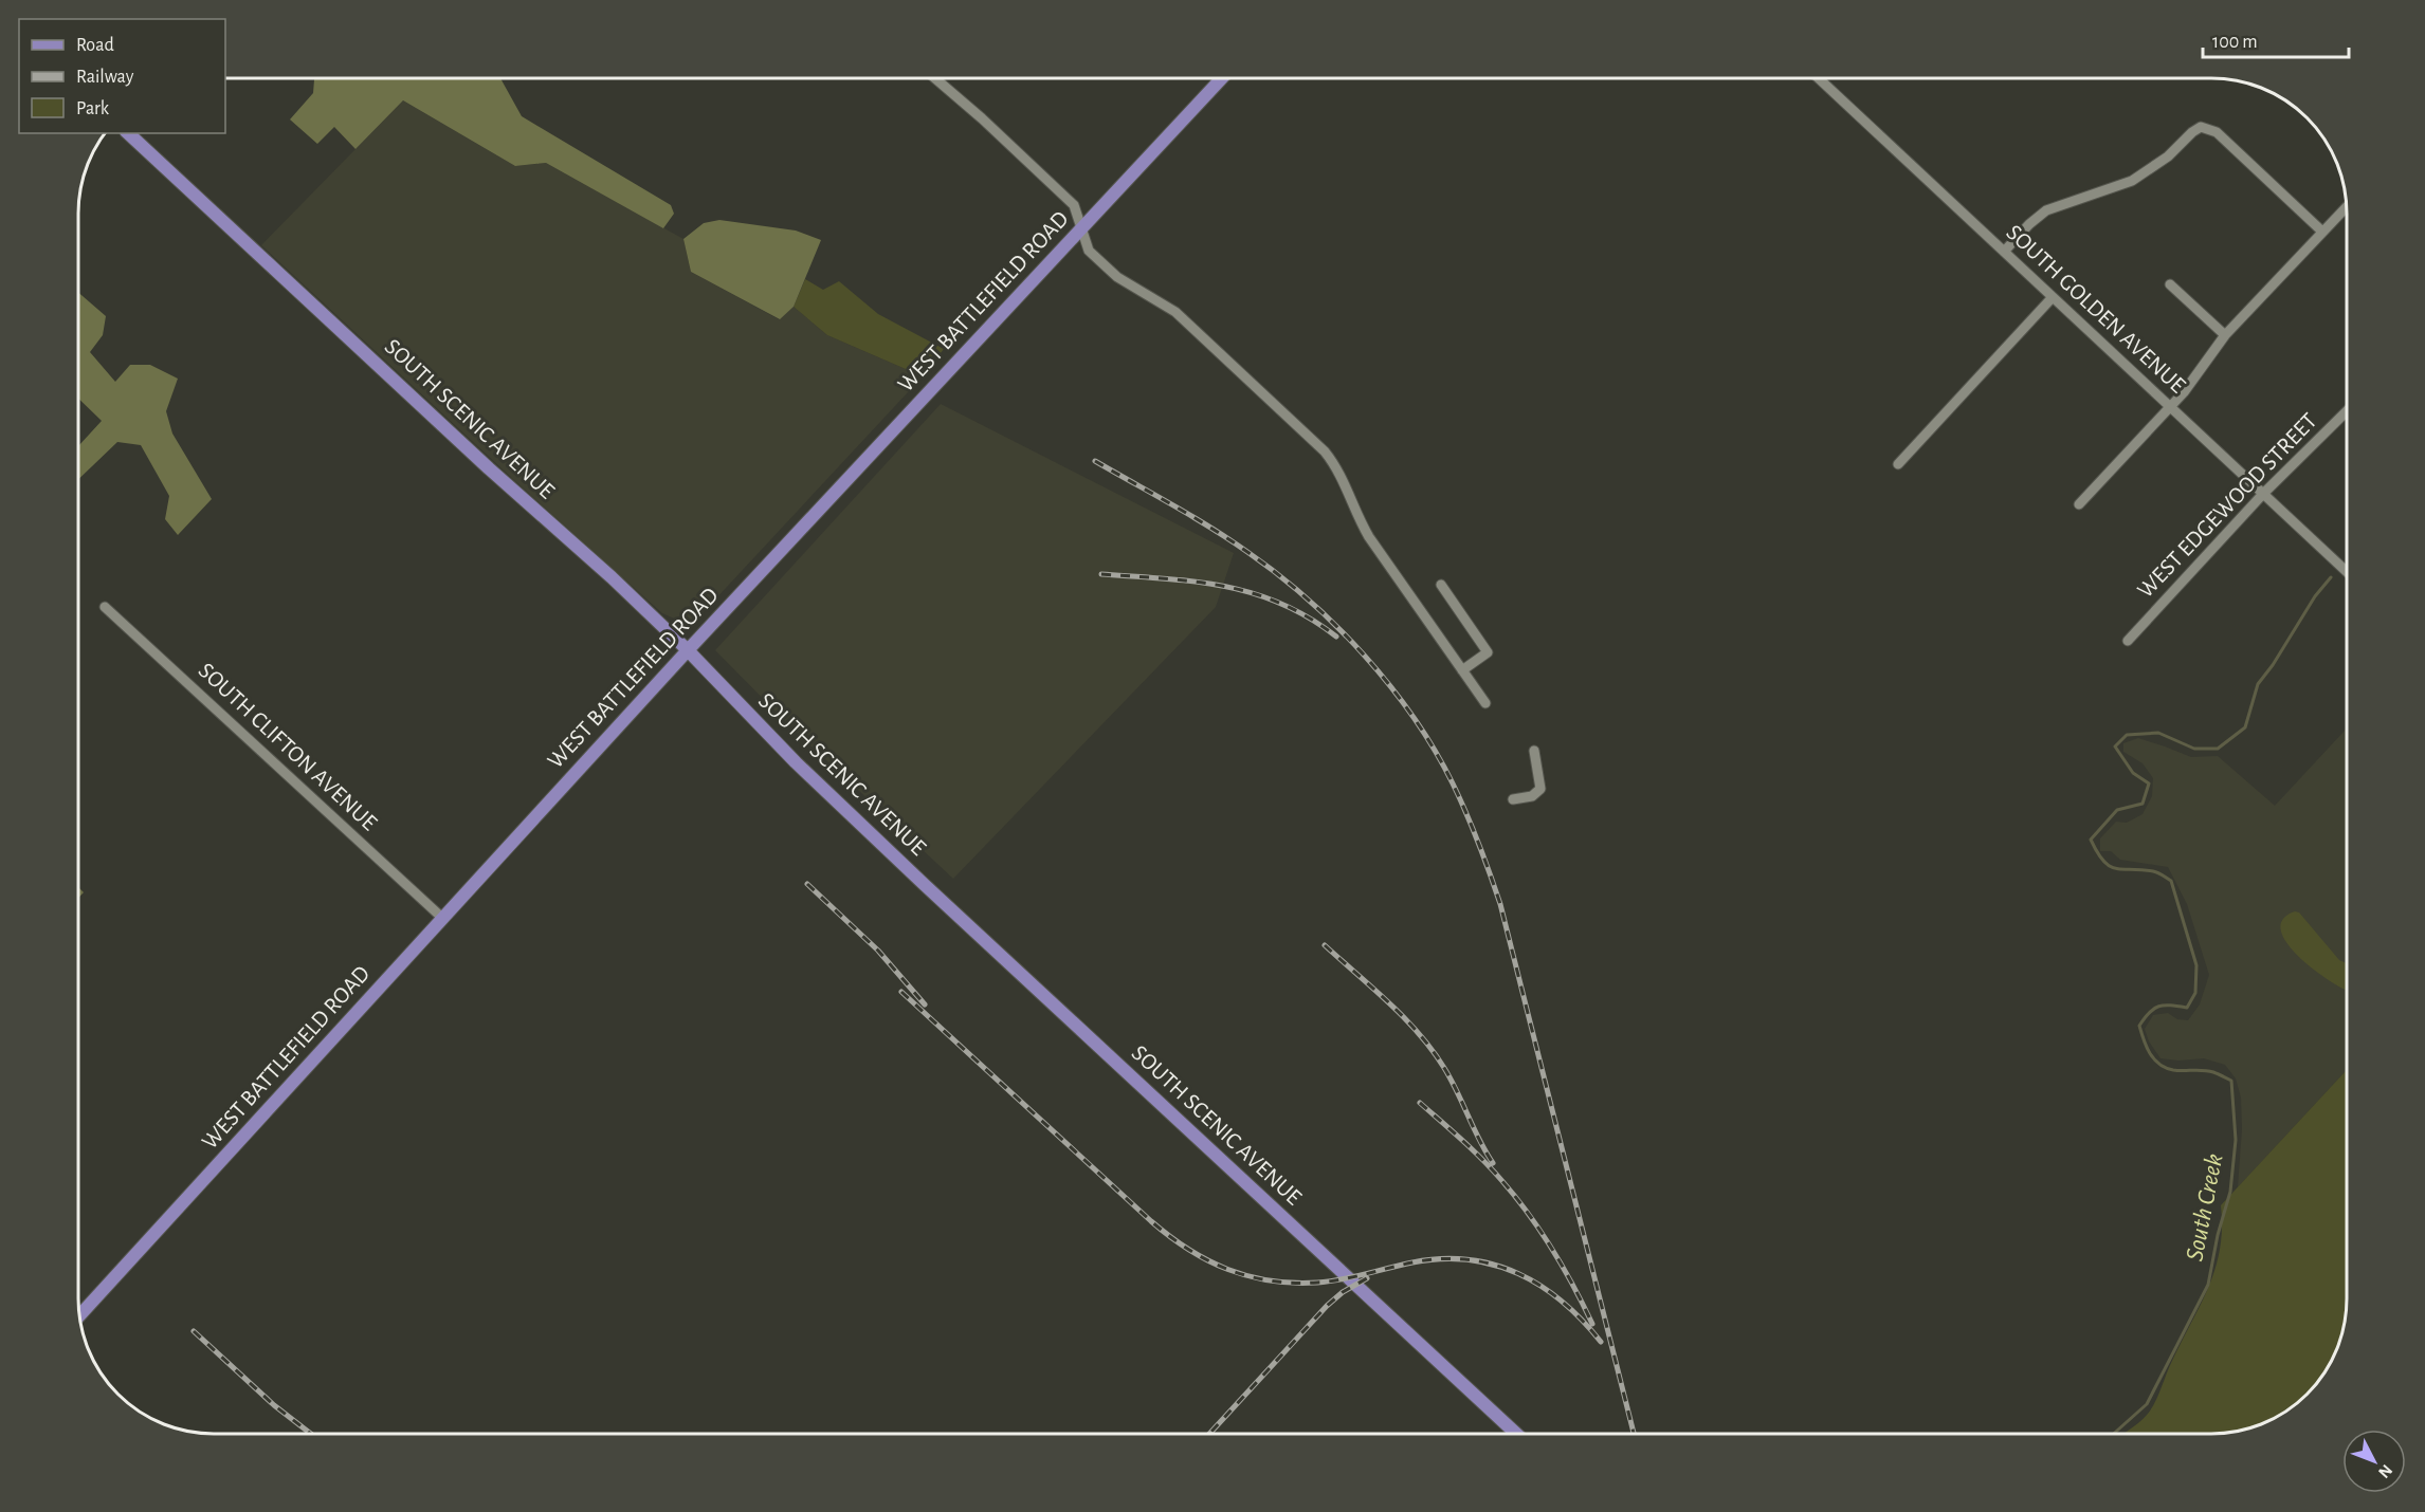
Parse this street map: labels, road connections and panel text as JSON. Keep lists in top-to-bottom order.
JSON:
{
  "streets": {
    "main road": ["WEST BATTLEFIELD ROAD", "SOUTH SCENIC AVENUE"],
    "street": ["SOUTH GOLDEN AVENUE", "WEST EDGEWOOD STREET", "SOUTH CLIFTON AVENUE"]
  },
  "crossings": [
    ["WEST BATTLEFIELD ROAD", "SOUTH SCENIC AVENUE"],
    ["WEST BATTLEFIELD ROAD", "SOUTH CLIFTON AVENUE"],
    ["SOUTH GOLDEN AVENUE", "WEST EDGEWOOD STREET"]
  ],
  "water": ["South Creek"],
  "legend": ["Road", "Railway", "Park"],
  "scale_bar": "100 m",
  "north": "bottom right"
}
